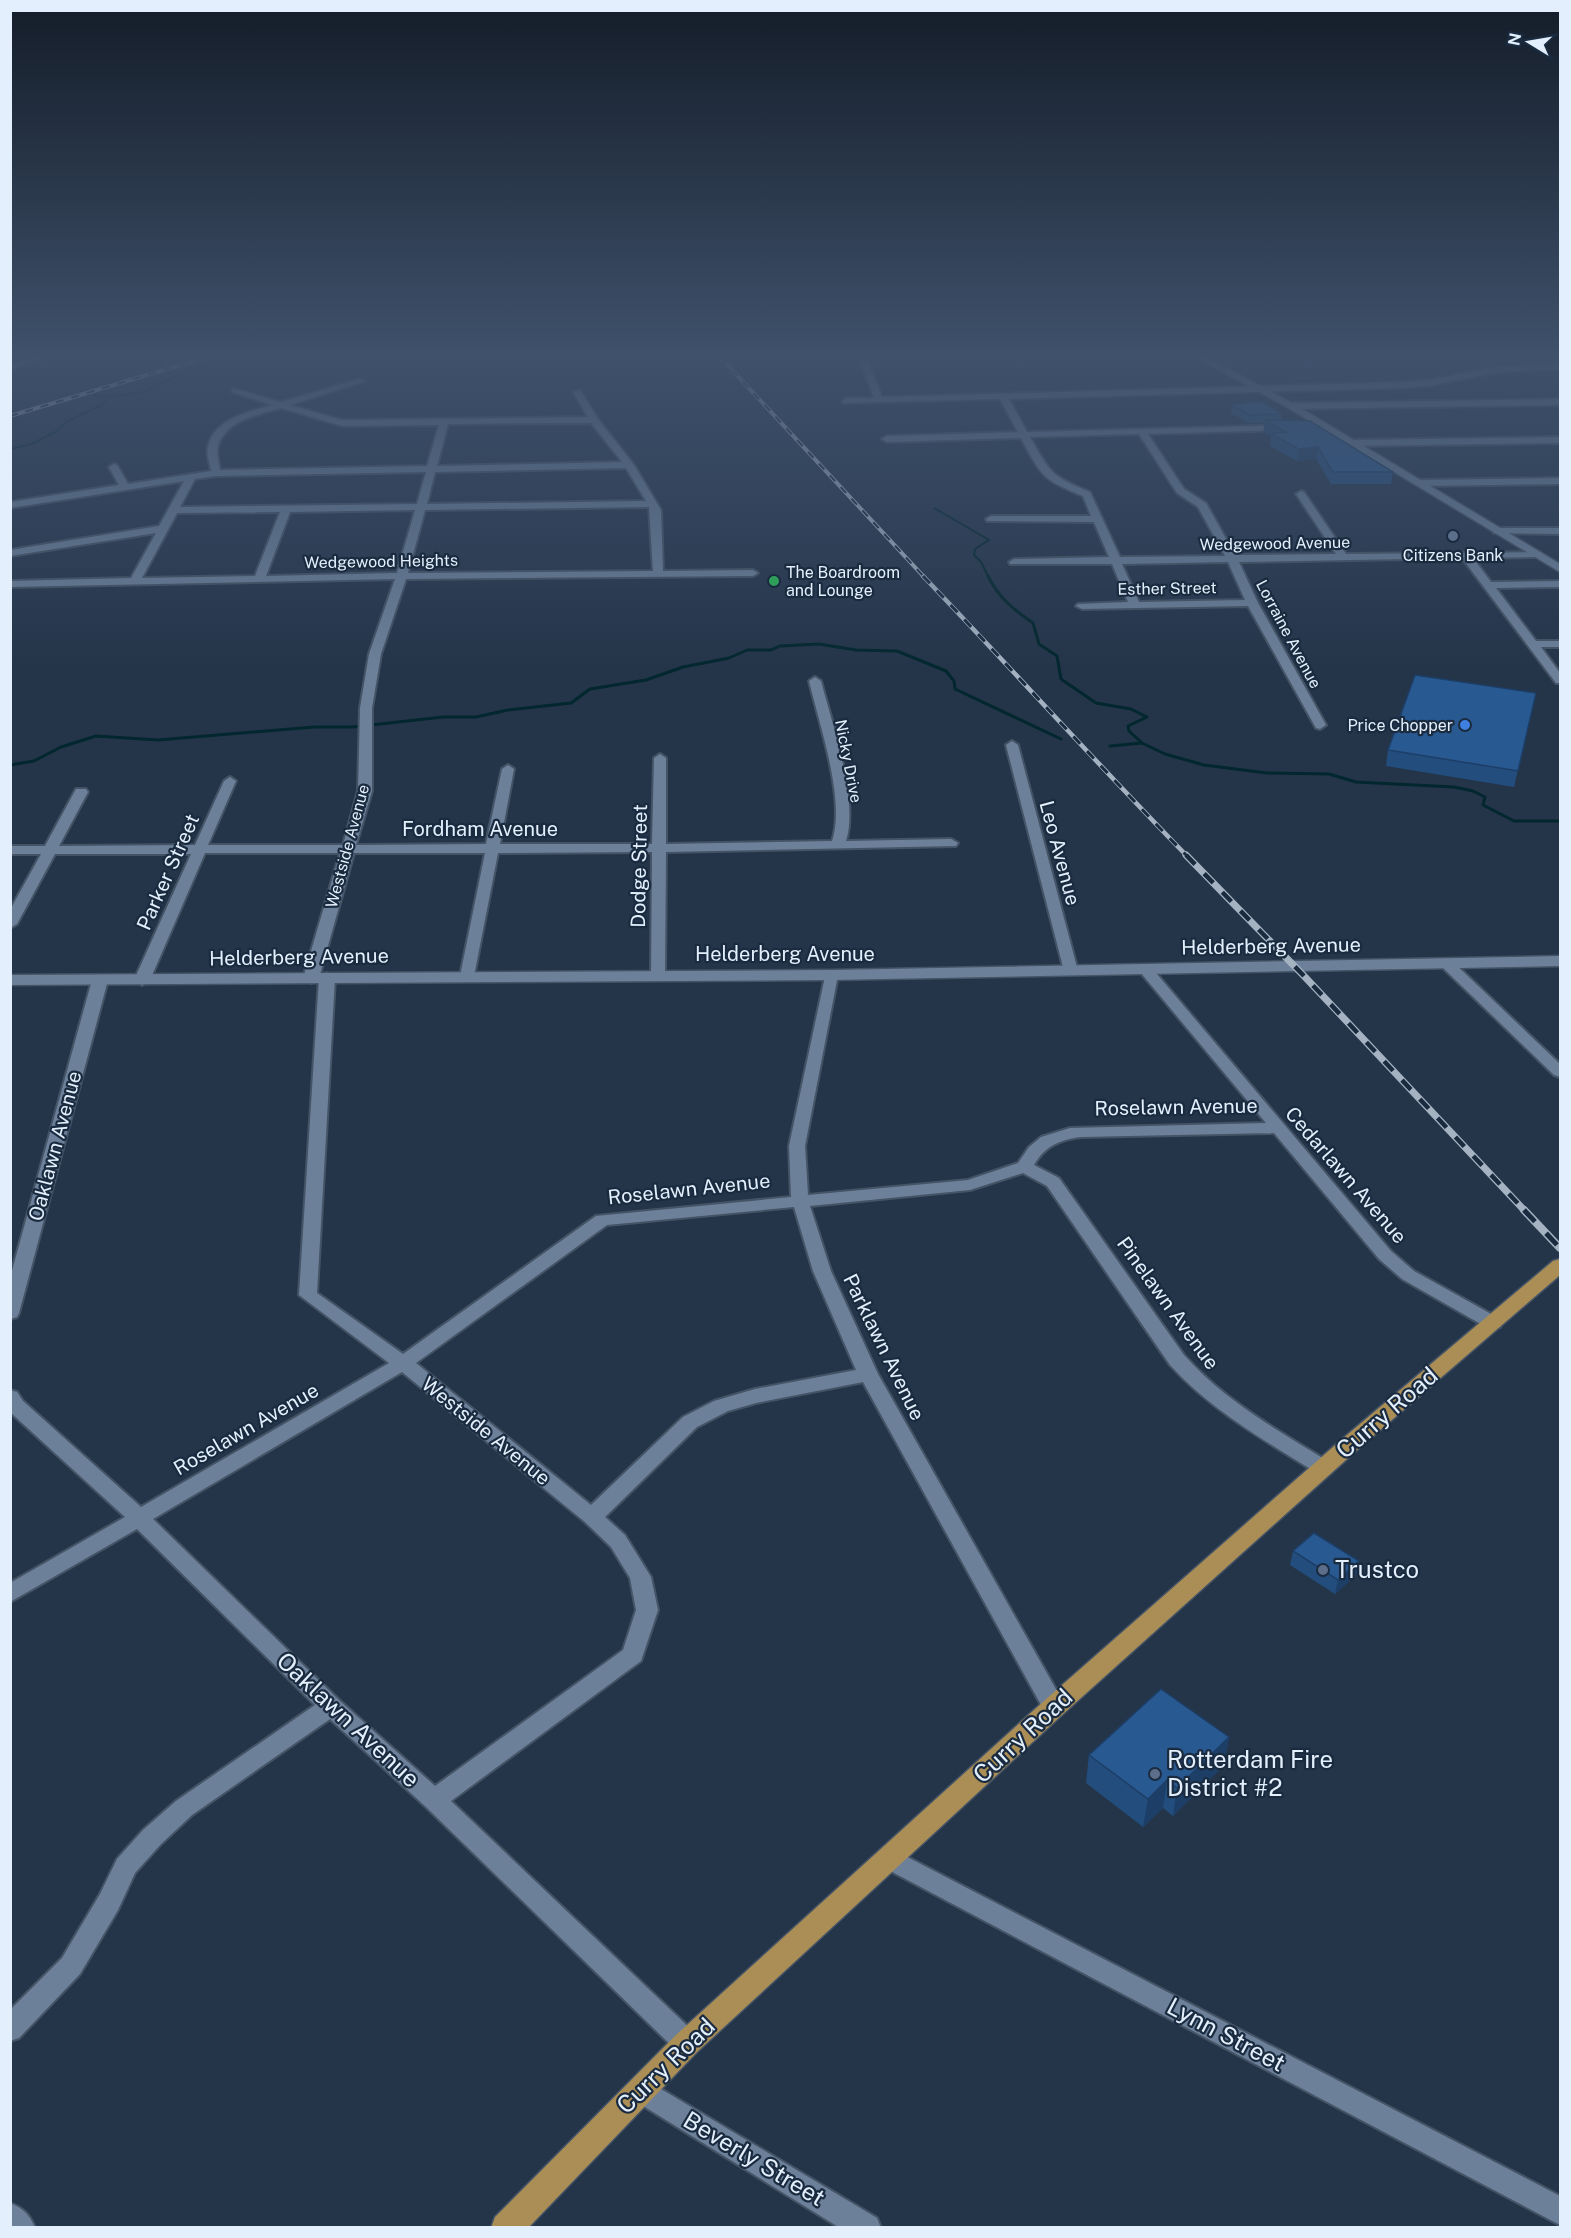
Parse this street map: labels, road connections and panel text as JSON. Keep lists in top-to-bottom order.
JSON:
{
  "streets": {
    "main road": ["Curry Road"],
    "street": [
      "Wedgewood Avenue",
      "Wedgewood Heights",
      "Esther Street",
      "Lorraine Avenue",
      "Nicky Drive",
      "Fordham Avenue",
      "Westside Avenue",
      "Leo Avenue",
      "Dodge Street",
      "Parker Street",
      "Helderberg Avenue",
      "Roselawn Avenue",
      "Oaklawn Avenue",
      "Cedarlawn Avenue",
      "Pinelawn Avenue",
      "Parklawn Avenue",
      "Lynn Street",
      "Beverly Street"
    ]
  },
  "crossings": [
    ["Wedgewood Avenue", "Lorraine Avenue"],
    ["Wedgewood Heights", "Westside Avenue"],
    ["Esther Street", "Lorraine Avenue"],
    ["Nicky Drive", "Fordham Avenue"],
    ["Fordham Avenue", "Westside Avenue"],
    ["Fordham Avenue", "Dodge Street"],
    ["Fordham Avenue", "Parker Street"],
    ["Westside Avenue", "Helderberg Avenue"],
    ["Westside Avenue", "Roselawn Avenue"],
    ["Westside Avenue", "Oaklawn Avenue"],
    ["Leo Avenue", "Helderberg Avenue"],
    ["Dodge Street", "Helderberg Avenue"],
    ["Parker Street", "Helderberg Avenue"],
    ["Helderberg Avenue", "Oaklawn Avenue"],
    ["Helderberg Avenue", "Cedarlawn Avenue"],
    ["Helderberg Avenue", "Parklawn Avenue"],
    ["Roselawn Avenue", "Oaklawn Avenue"],
    ["Roselawn Avenue", "Cedarlawn Avenue"],
    ["Roselawn Avenue", "Pinelawn Avenue"],
    ["Roselawn Avenue", "Parklawn Avenue"],
    ["Oaklawn Avenue", "Curry Road"],
    ["Cedarlawn Avenue", "Curry Road"],
    ["Pinelawn Avenue", "Curry Road"],
    ["Parklawn Avenue", "Curry Road"],
    ["Curry Road", "Lynn Street"],
    ["Curry Road", "Beverly Street"]
  ],
  "places": [
    "Citizens Bank",
    "The Boardroom and Lounge",
    "Price Chopper",
    "Trustco",
    "Rotterdam Fire District #2"
  ],
  "north": "left"
}
